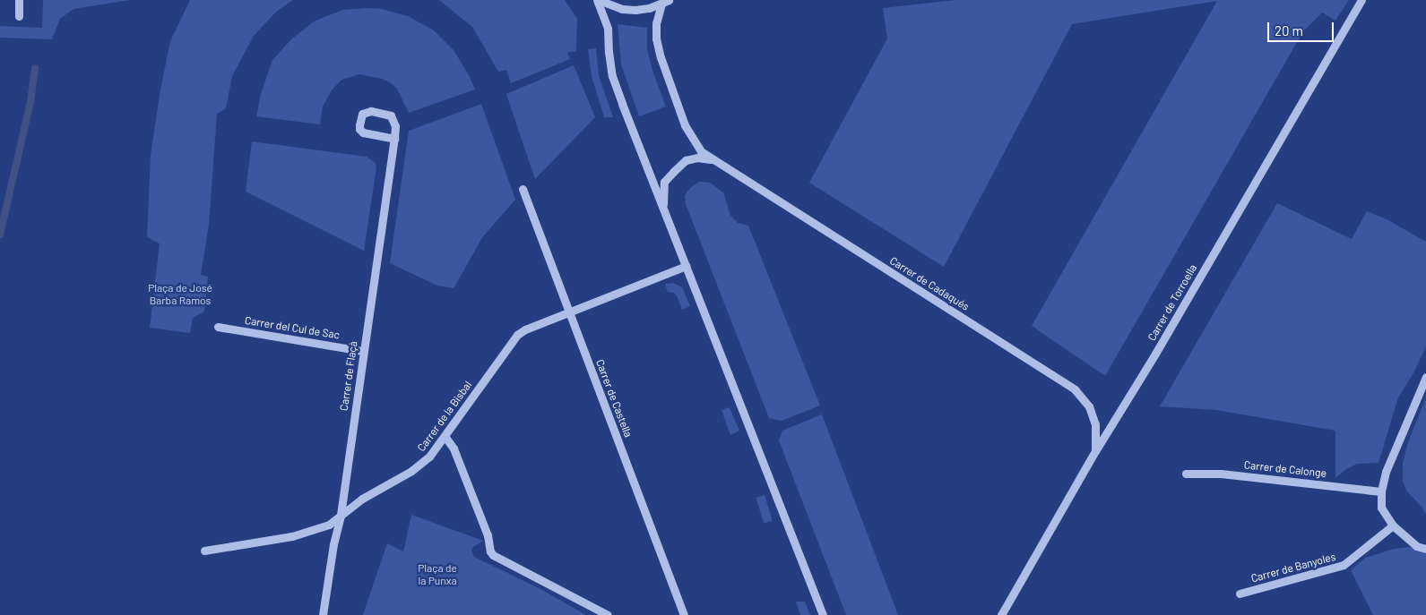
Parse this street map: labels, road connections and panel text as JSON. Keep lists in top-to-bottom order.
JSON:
{
  "streets": {
    "street": [
      "Carrer de Cadaqués",
      "Carrer de Torroella",
      "Carrer del Cul de Sac",
      "Carrer de Flaçà",
      "Carrer de Castella",
      "Carrer de la Bisbal",
      "Carrer de Calonge",
      "Carrer de Banyoles"
    ]
  },
  "crossings": [
    ["Carrer de Cadaqués", "Carrer de Torroella"],
    ["Carrer del Cul de Sac", "Carrer de Flaçà"],
    ["Carrer de Flaçà", "Carrer de la Bisbal"],
    ["Carrer de Castella", "Carrer de la Bisbal"]
  ],
  "parks": ["Plaça de José Barba Ramos", "Plaça de la Punxa"],
  "scale_bar": "20 m"
}
